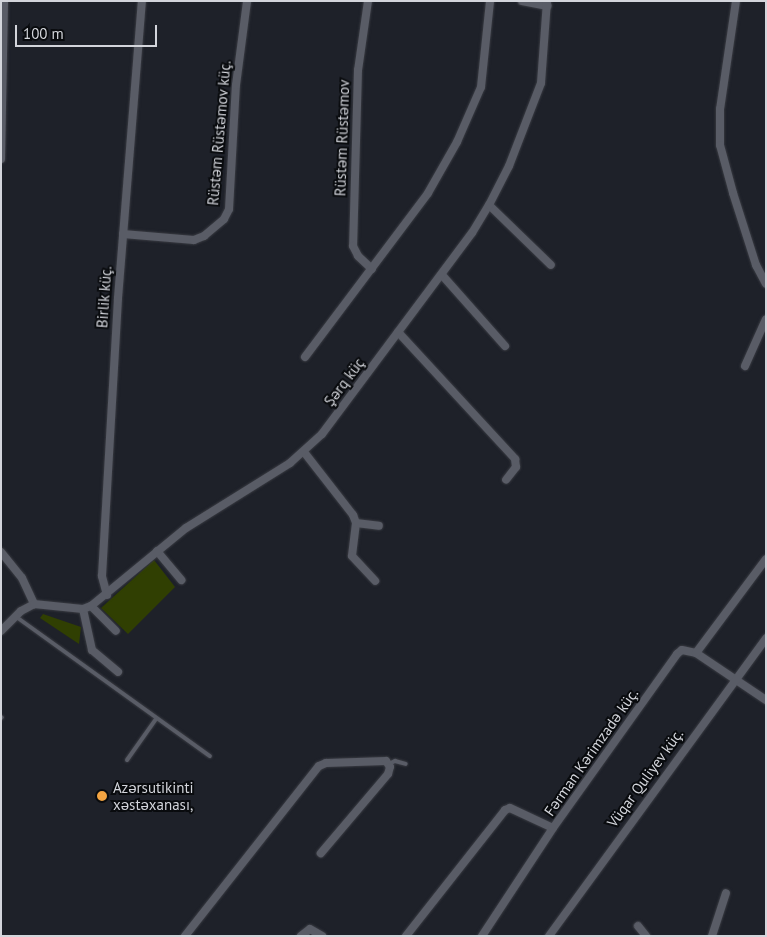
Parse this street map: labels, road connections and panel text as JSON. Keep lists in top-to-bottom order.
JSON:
{
  "streets": {
    "street": [
      "Rüstəm Rüstəmov küç.",
      "Rüstəm Rüstəmov",
      "Birlik küç.",
      "Şərq küç",
      "Fərman Kərimzadə küç.",
      "Vüqar Quliyev küç."
    ]
  },
  "crossings": [
    ["Rüstəm Rüstəmov küç.", "Birlik küç."],
    ["Birlik küç.", "Şərq küç"]
  ],
  "places": ["Azərsutikinti xəstəxanası,"],
  "scale_bar": "100 m"
}
